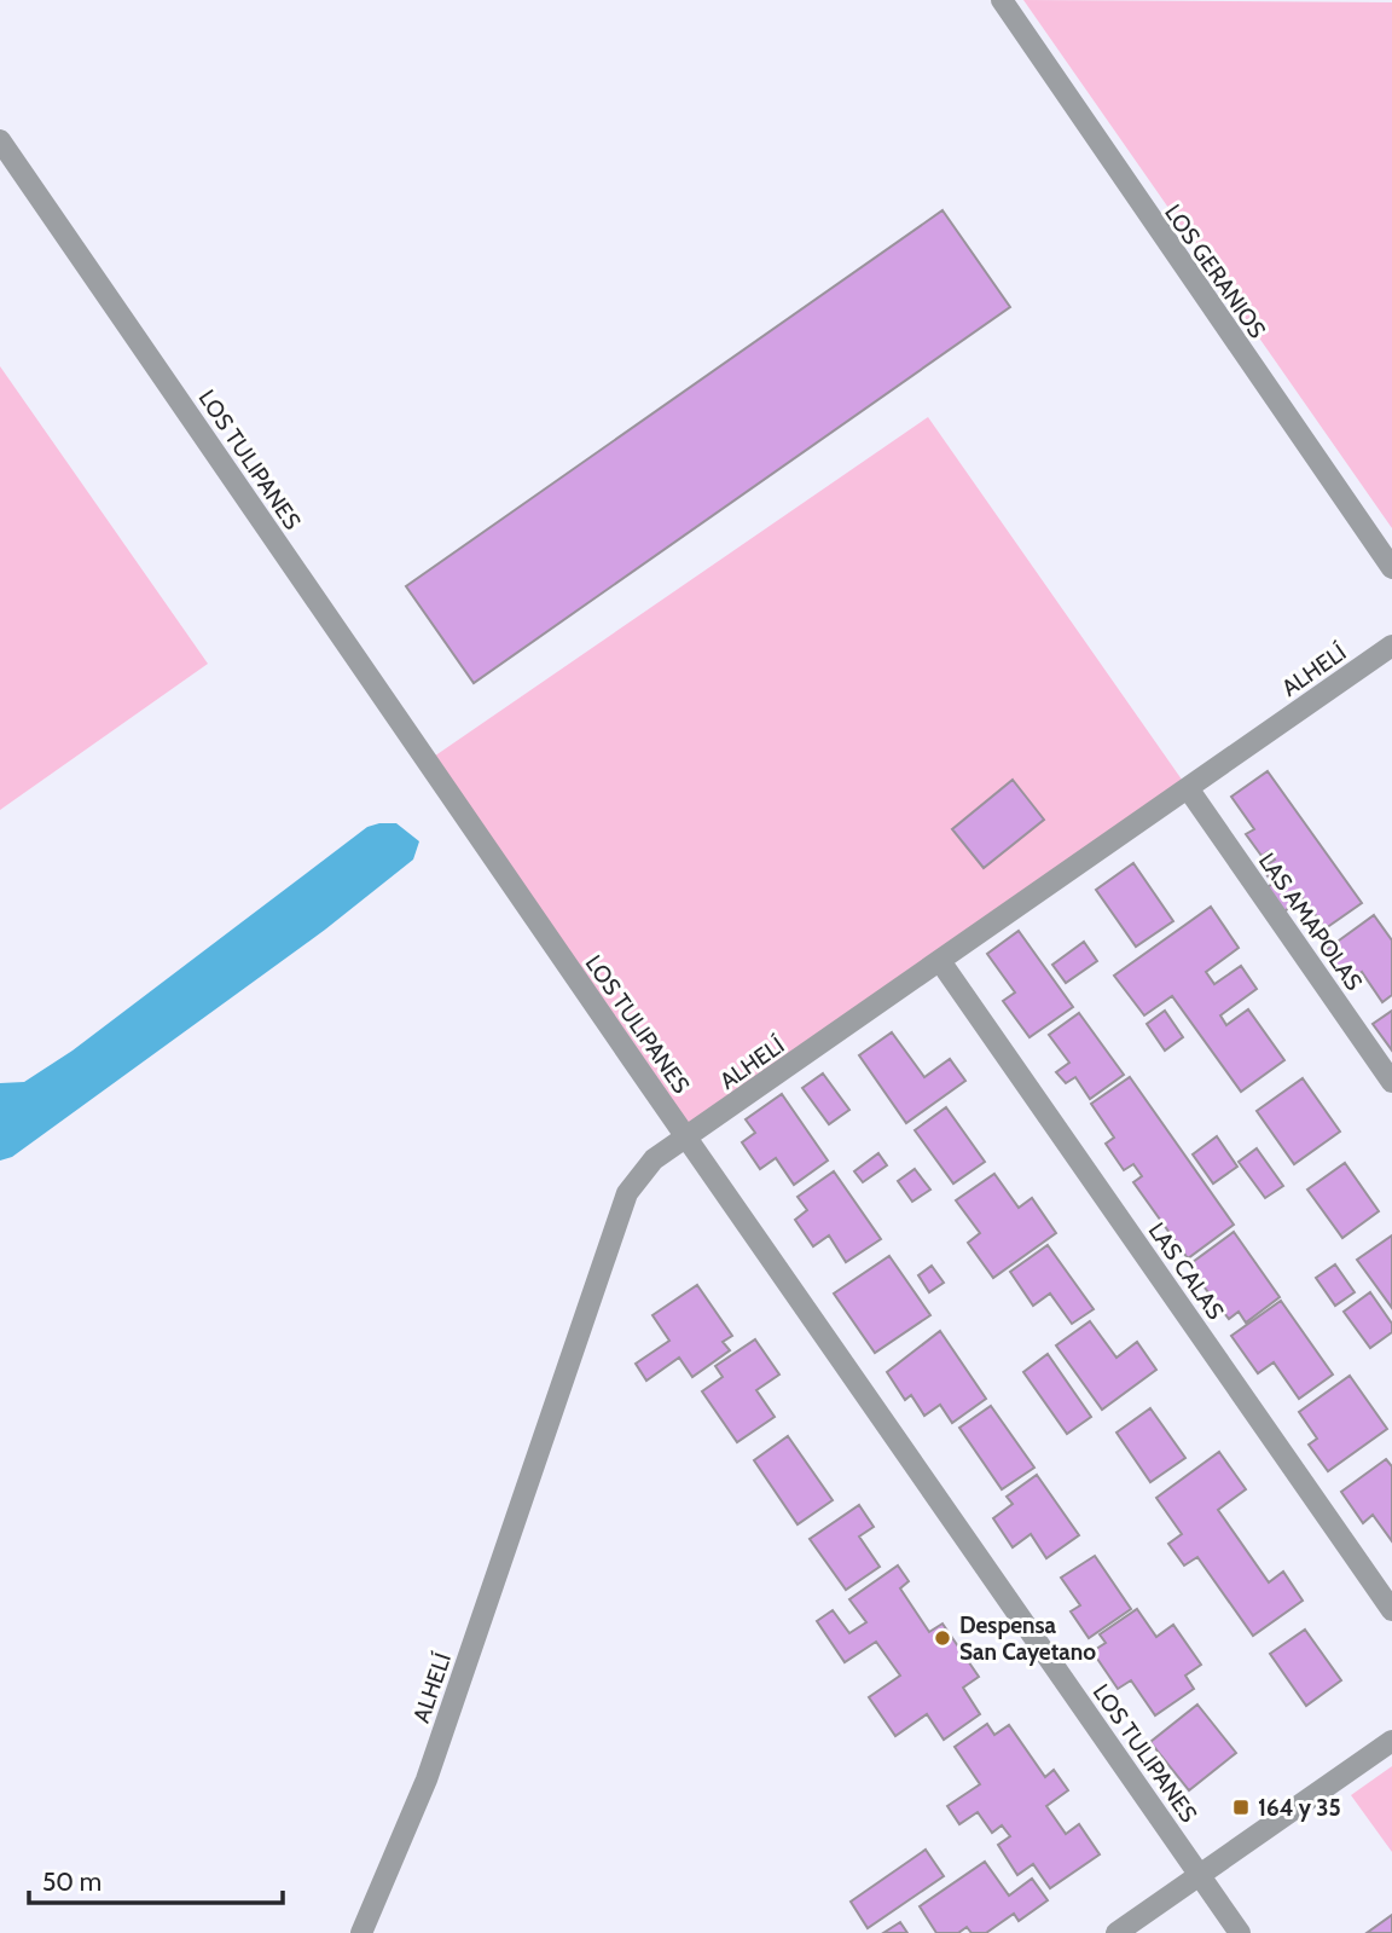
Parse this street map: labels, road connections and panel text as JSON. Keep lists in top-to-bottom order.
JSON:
{
  "streets": {
    "street": [
      "LOS GERANIOS",
      "LOS TULIPANES",
      "ALHELÍ",
      "LAS AMAPOLAS",
      "LAS CALAS"
    ]
  },
  "crossings": [
    ["LOS TULIPANES", "ALHELÍ"],
    ["ALHELÍ", "LAS AMAPOLAS"],
    ["ALHELÍ", "LAS CALAS"]
  ],
  "places": {
    "other": ["Despensa San Cayetano"],
    "transit": ["164 y 35"]
  },
  "scale_bar": "50 m"
}
